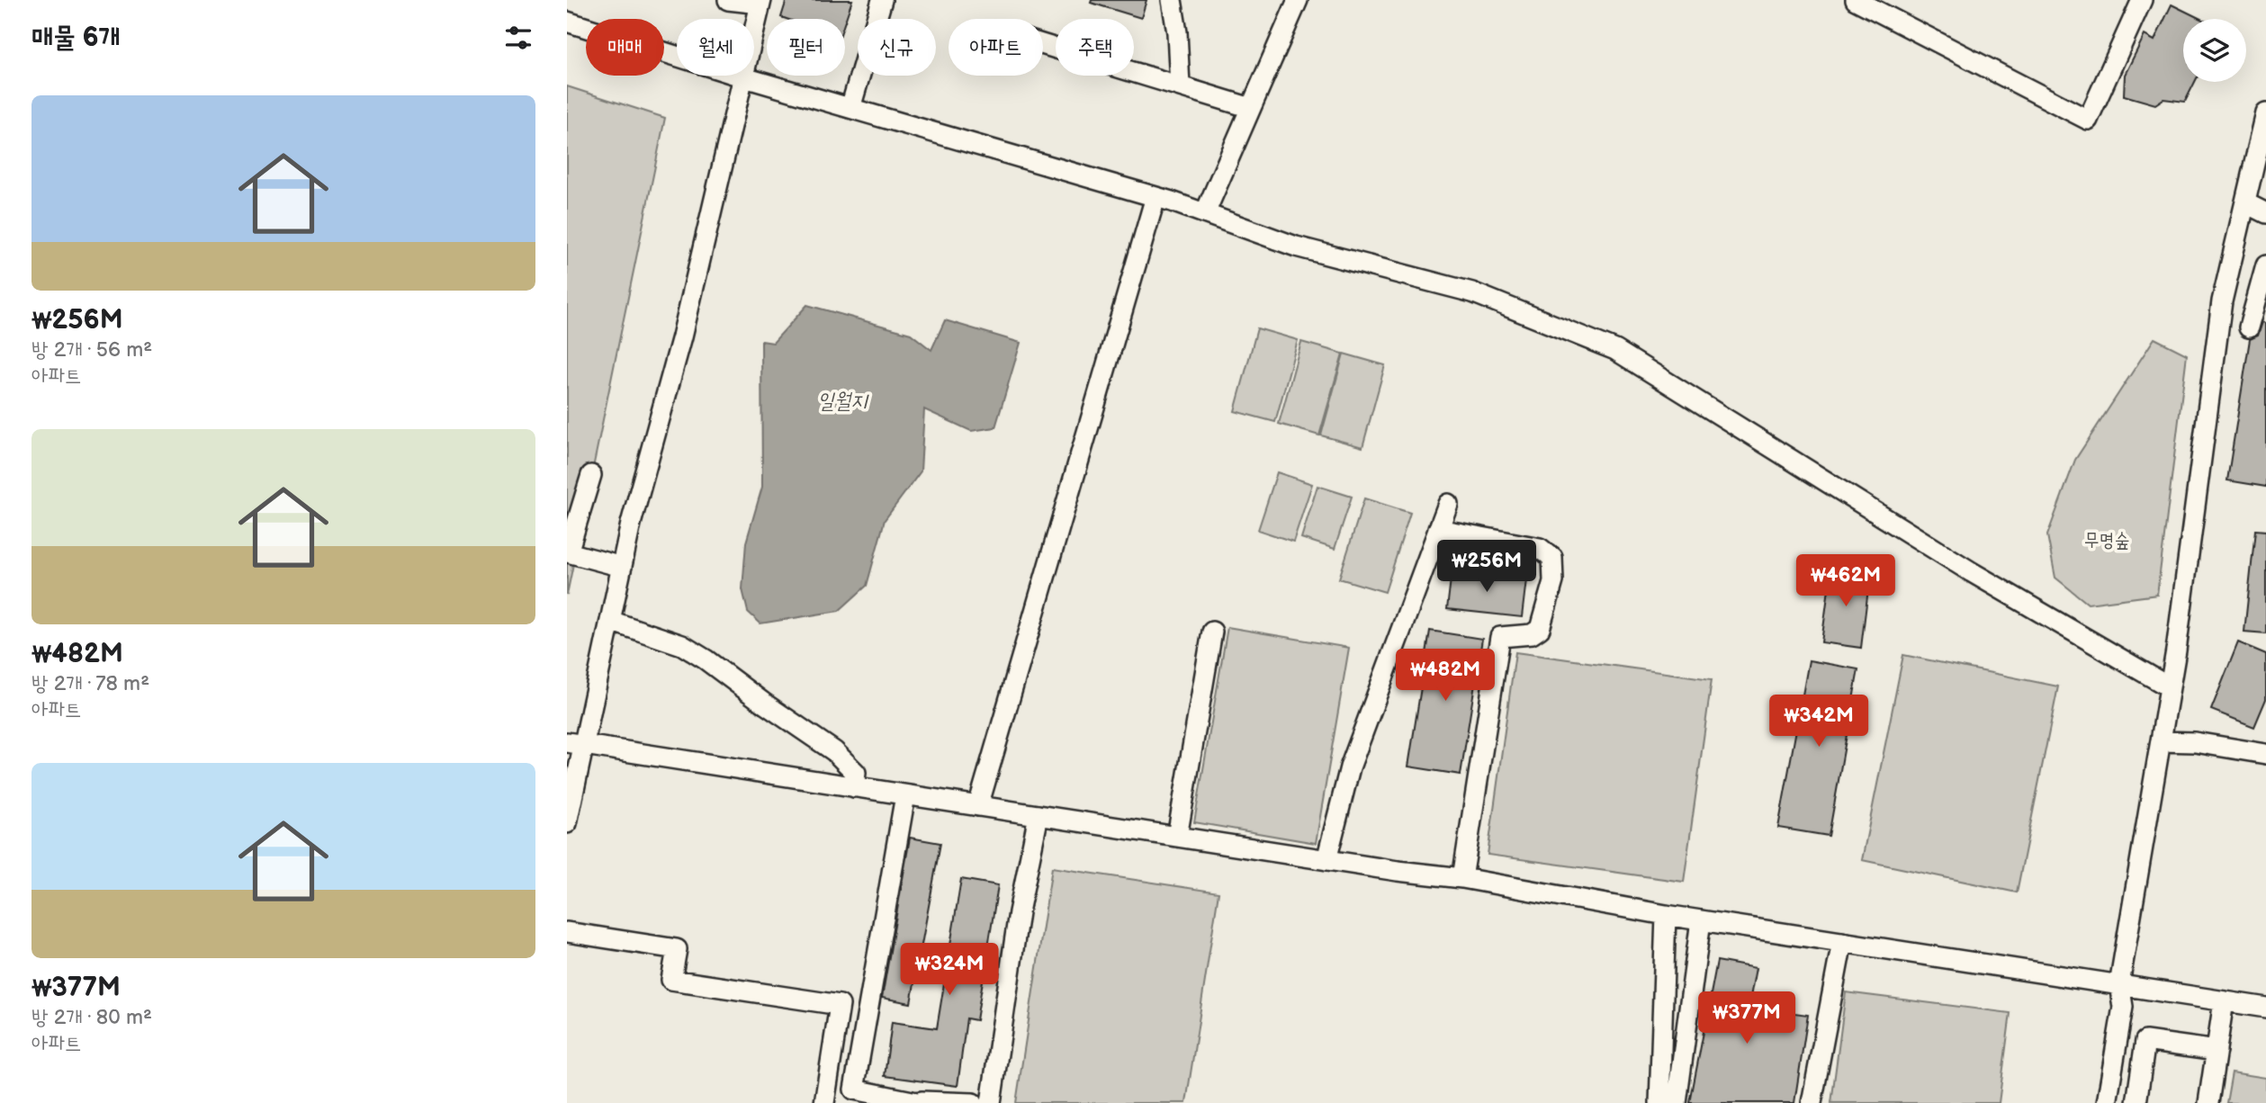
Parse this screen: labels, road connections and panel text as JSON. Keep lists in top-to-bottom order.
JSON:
{
  "water": ["일월지"],
  "parks": ["무명숲"],
  "page": {
    "heading": "매물 6개",
    "chip": [
      "매매",
      "월세",
      "필터",
      "신규",
      "아파트",
      "주택"
    ],
    "list": [
      {
        "name": "₩256M",
        "note": "방 2개 · 56 m² · 아파트"
      },
      {
        "name": "₩482M",
        "note": "방 2개 · 78 m² · 아파트"
      },
      {
        "name": "₩377M",
        "note": "방 2개 · 80 m² · 아파트"
      }
    ],
    "price": [
      "₩256M",
      "₩462M",
      "₩482M",
      "₩342M",
      "₩324M",
      "₩377M"
    ]
  }
}
